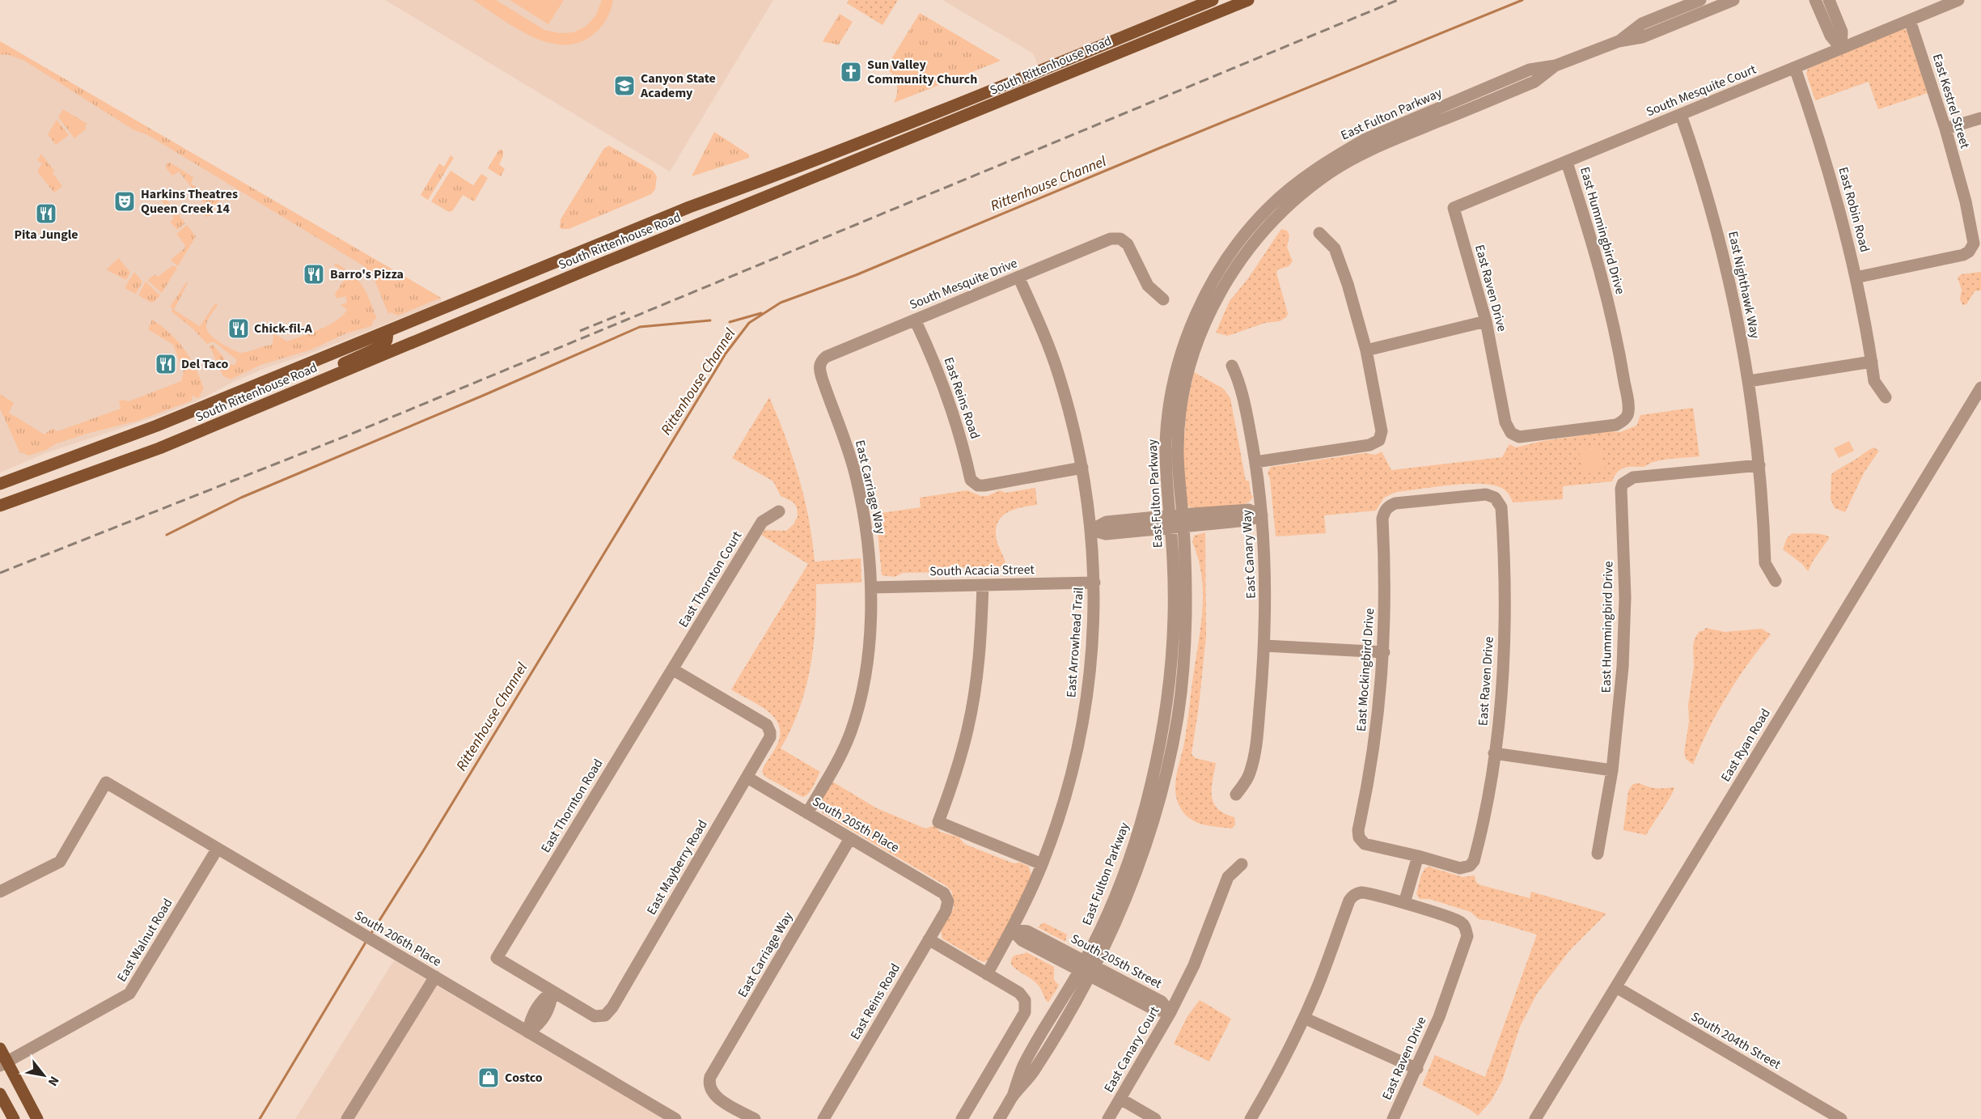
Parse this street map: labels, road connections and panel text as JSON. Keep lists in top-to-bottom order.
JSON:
{
  "streets": {
    "main road": ["South Rittenhouse Road"],
    "street": [
      "South Mesquite Court",
      "East Kestrel Street",
      "East Fulton Parkway",
      "East Robin Road",
      "East Hummingbird Drive",
      "South Mesquite Drive",
      "East Nighthawk Way",
      "East Raven Drive",
      "East Reins Road",
      "East Carriage Way",
      "East Canary Way",
      "South Acacia Street",
      "East Thornton Court",
      "East Arrowhead Trail",
      "East Mockingbird Drive",
      "East Ryan Road",
      "East Thornton Road",
      "South 205th Place",
      "East Mayberry Road",
      "South 206th Place",
      "East Walnut Road",
      "South 205th Street",
      "South 204th Street",
      "East Canary Court"
    ]
  },
  "crossings": [
    ["South Mesquite Court", "East Kestrel Street"],
    ["South Mesquite Court", "East Robin Road"],
    ["South Mesquite Court", "East Hummingbird Drive"],
    ["South Mesquite Court", "East Nighthawk Way"],
    ["South Mesquite Court", "East Raven Drive"],
    ["East Kestrel Street", "East Robin Road"],
    ["East Fulton Parkway", "South 205th Street"],
    ["East Hummingbird Drive", "East Nighthawk Way"],
    ["East Hummingbird Drive", "East Raven Drive"],
    ["South Mesquite Drive", "East Reins Road"],
    ["South Mesquite Drive", "East Carriage Way"],
    ["South Mesquite Drive", "East Arrowhead Trail"],
    ["East Raven Drive", "East Mockingbird Drive"],
    ["East Reins Road", "East Arrowhead Trail"],
    ["East Reins Road", "South 205th Place"],
    ["East Carriage Way", "South Acacia Street"],
    ["East Carriage Way", "South 205th Place"],
    ["South Acacia Street", "East Arrowhead Trail"],
    ["East Thornton Court", "East Thornton Road"],
    ["East Thornton Court", "East Mayberry Road"],
    ["East Arrowhead Trail", "South 205th Street"],
    ["East Ryan Road", "South 204th Street"],
    ["East Thornton Road", "East Mayberry Road"],
    ["South 205th Place", "East Mayberry Road"],
    ["South 206th Place", "East Walnut Road"],
    ["South 205th Street", "East Canary Court"]
  ],
  "water": ["Rittenhouse Channel"],
  "places": {
    "church": ["Sun Valley Community Church"],
    "school or university": ["Canyon State Academy"],
    "theatre": ["Harkins Theatres Queen Creek 14"],
    "restaurant": [
      "Pita Jungle",
      "Barro's Pizza",
      "Chick-fil-A",
      "Del Taco"
    ],
    "shop": ["Costco"]
  },
  "north": "bottom right"
}
